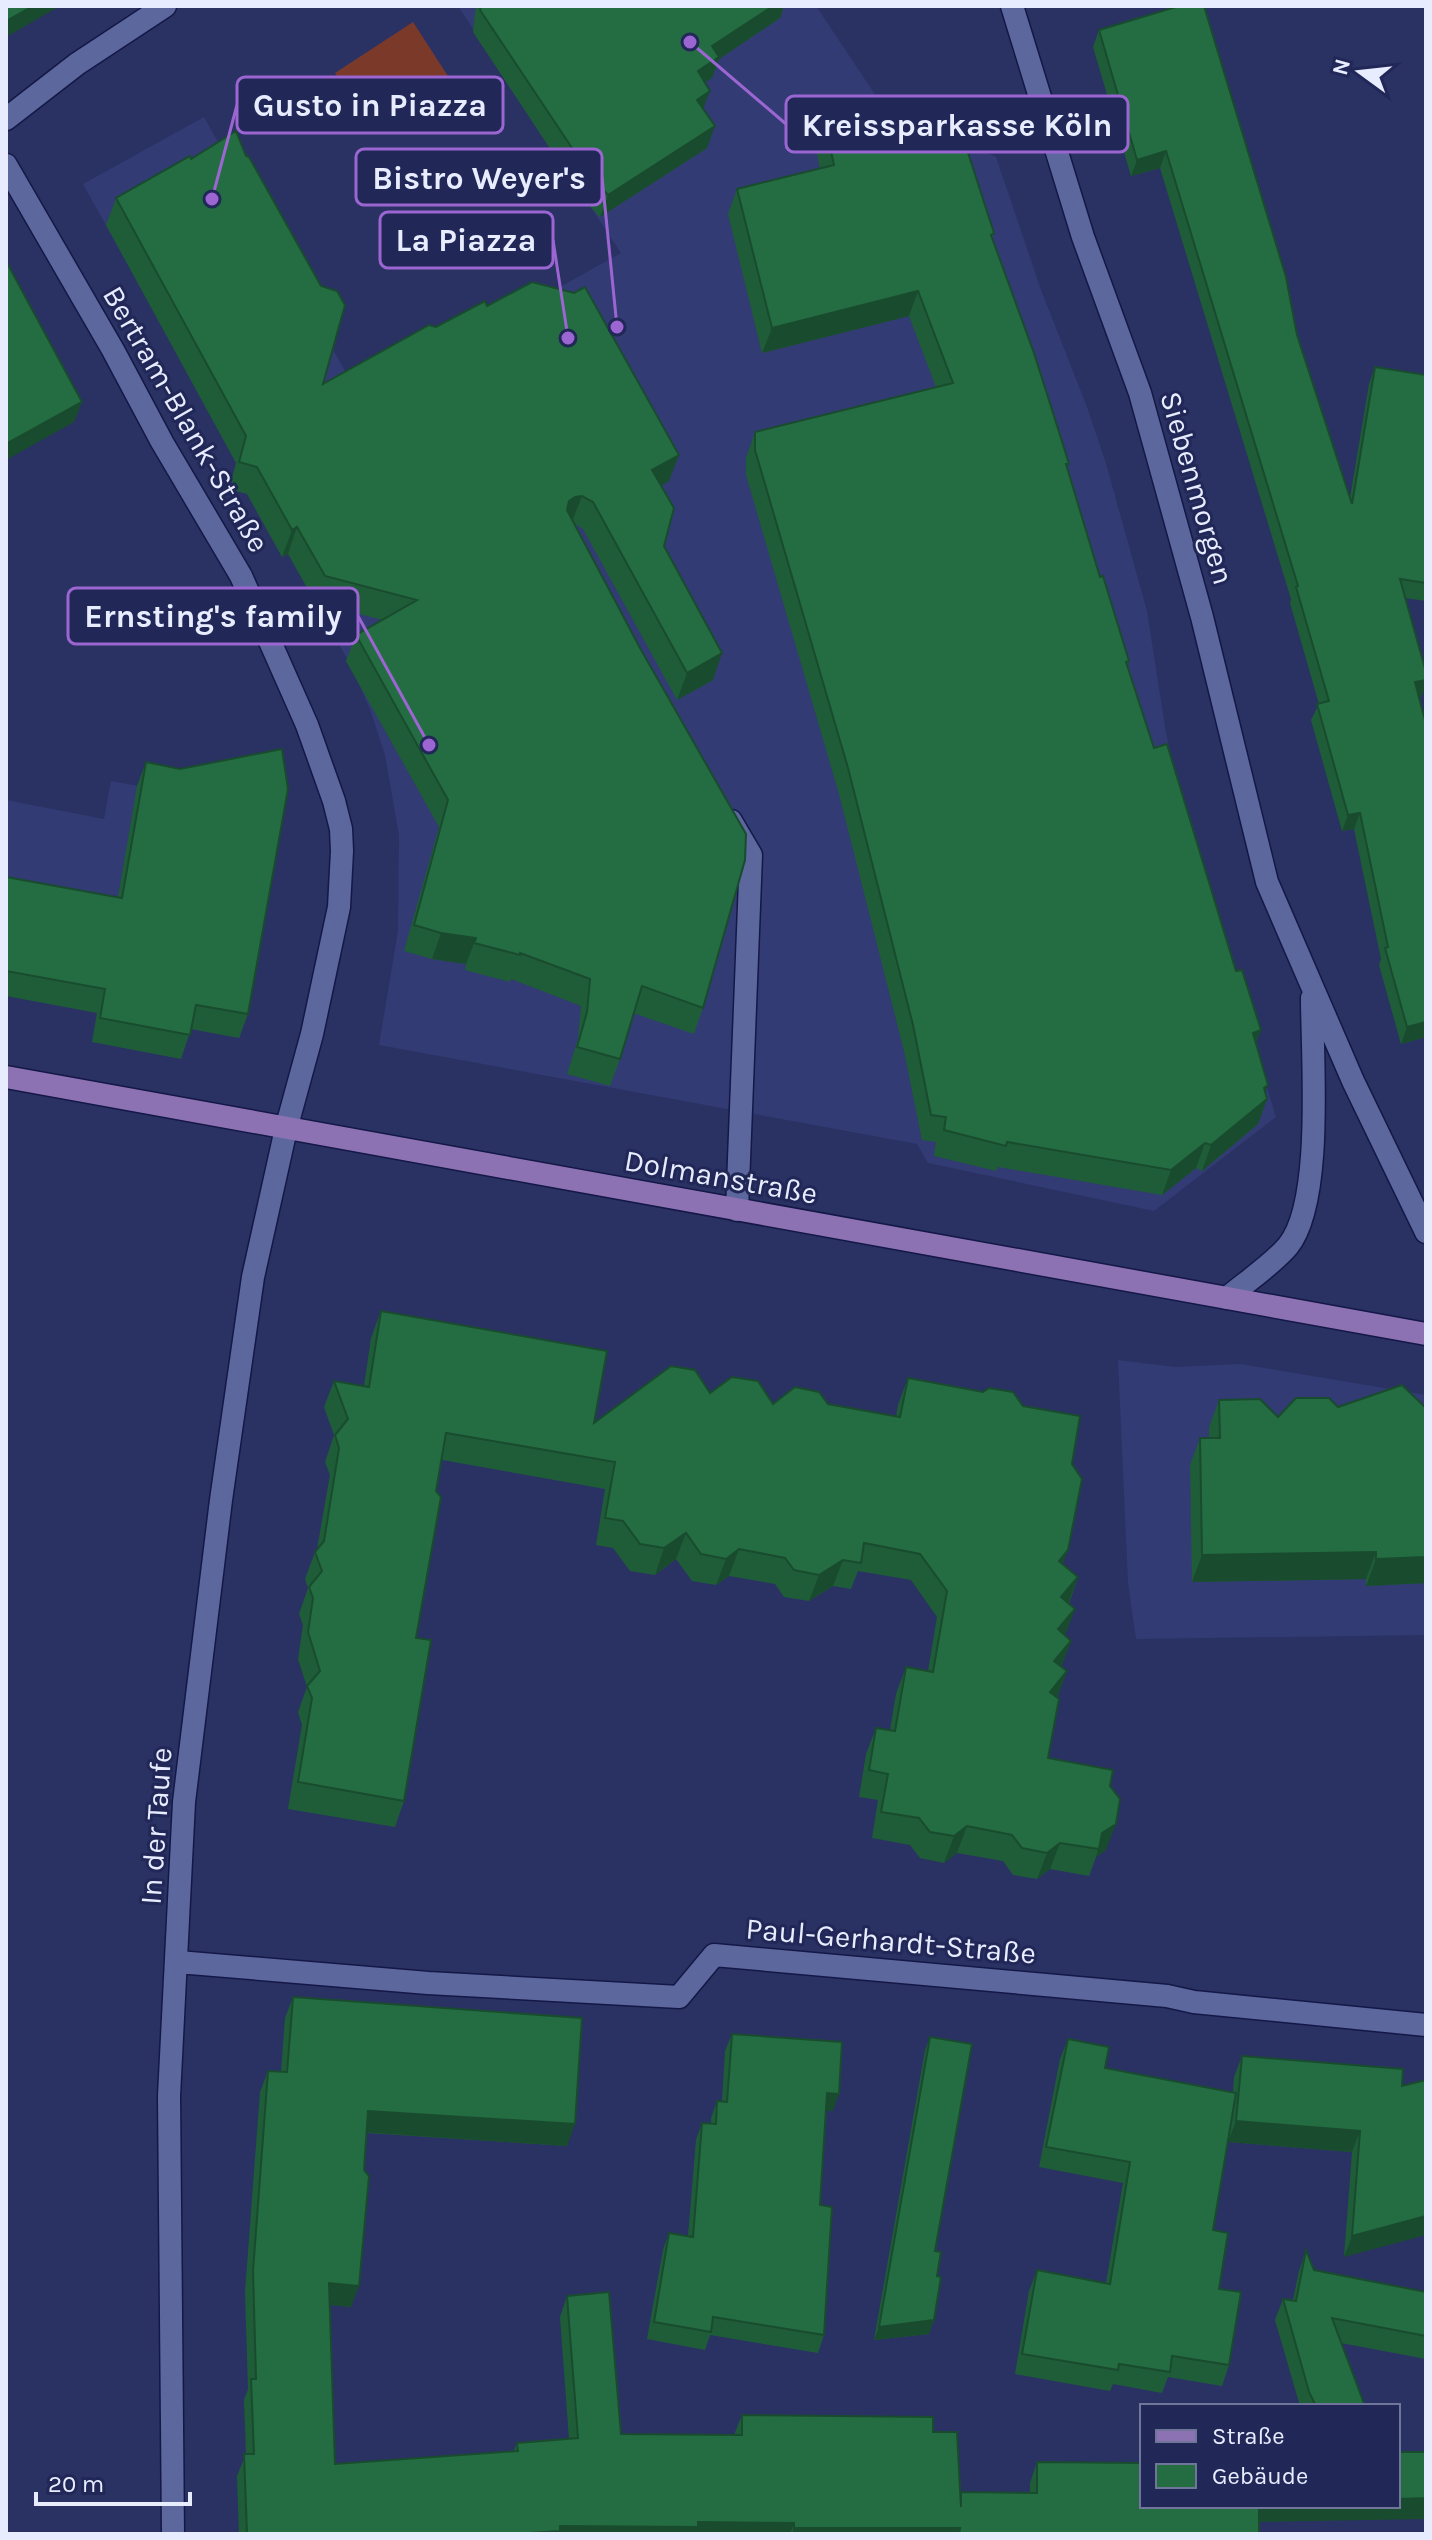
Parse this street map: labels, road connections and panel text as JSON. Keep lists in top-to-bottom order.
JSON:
{
  "streets": {
    "main road": ["Dolmanstraße"],
    "street": [
      "Bertram-Blank-Straße",
      "Siebenmorgen",
      "In der Taufe",
      "Paul-Gerhardt-Straße"
    ]
  },
  "crossings": [
    ["Bertram-Blank-Straße", "Dolmanstraße"],
    ["Bertram-Blank-Straße", "In der Taufe"],
    ["Siebenmorgen", "Dolmanstraße"],
    ["Dolmanstraße", "In der Taufe"],
    ["In der Taufe", "Paul-Gerhardt-Straße"]
  ],
  "places": [
    "Kreissparkasse Köln",
    "Gusto in Piazza",
    "Bistro Weyer's",
    "La Piazza",
    "Ernsting's family"
  ],
  "legend": ["Straße", "Gebäude"],
  "scale_bar": "20 m",
  "north": "left"
}
